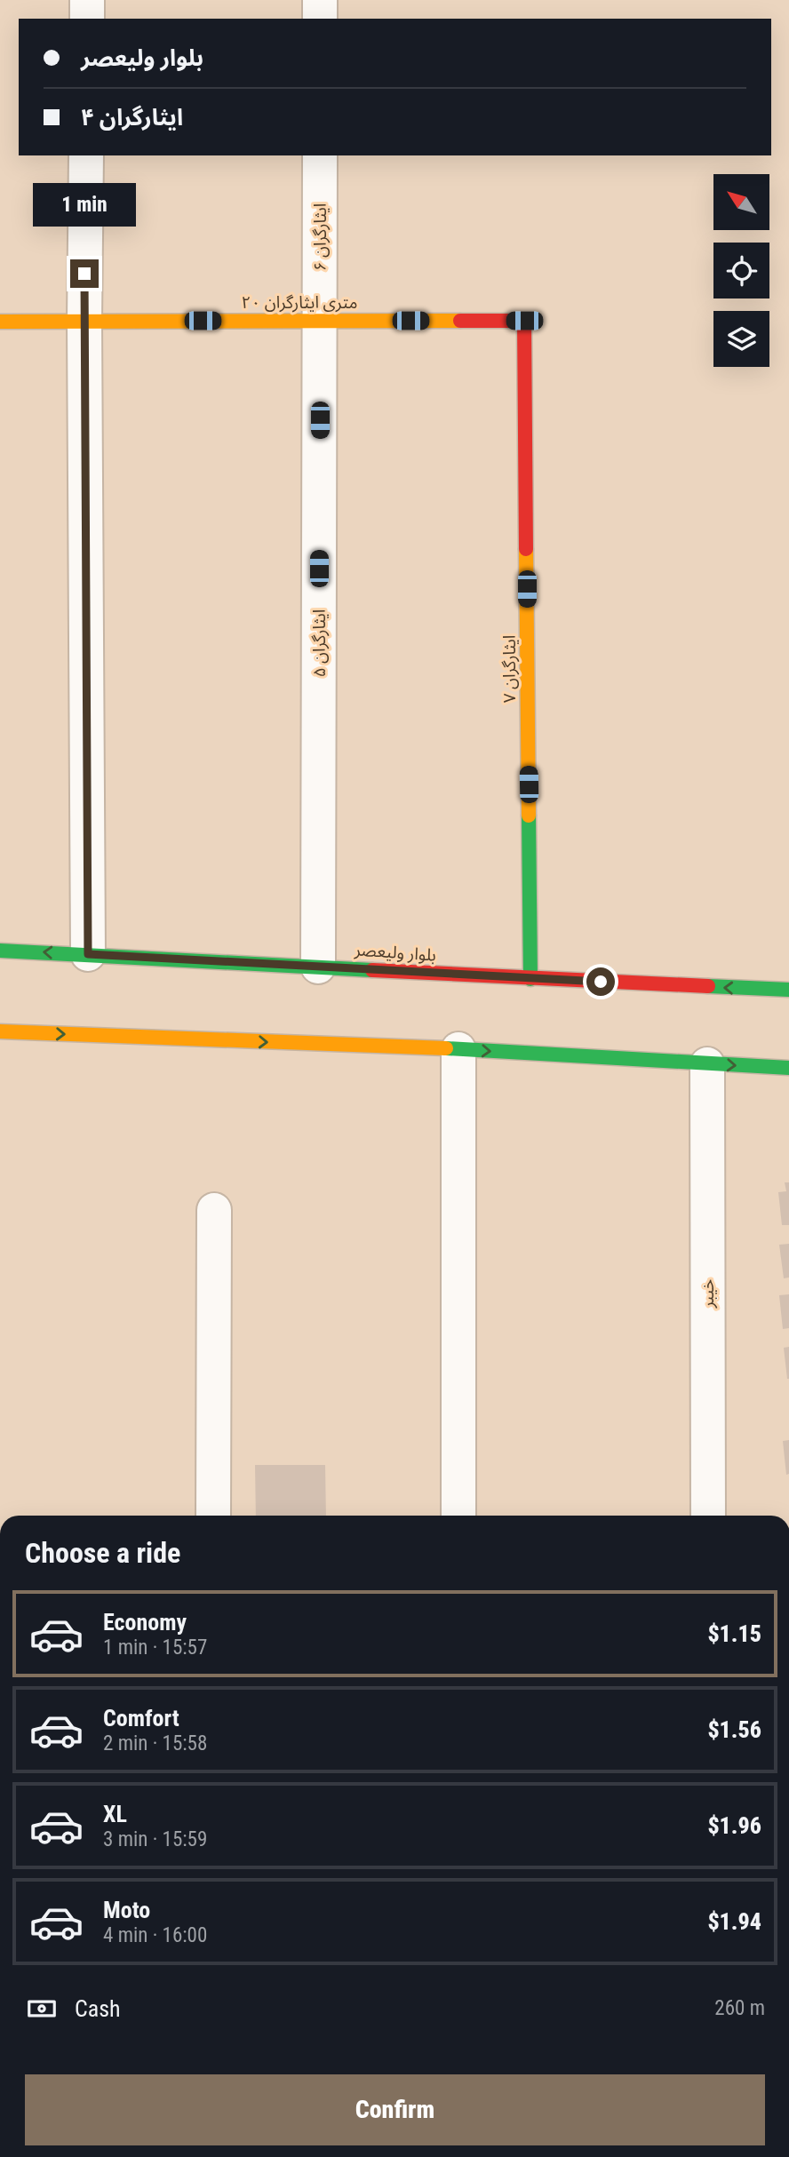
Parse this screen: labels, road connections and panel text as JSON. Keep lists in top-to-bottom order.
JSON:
{
  "streets": {
    "main road": ["۲۰ متری ایثارگران", "ایثارگران ۷", "بلوار ولیعصر"],
    "street": ["ایثارگران ۶", "ایثارگران ۵", "خیبر"]
  },
  "crossings": [
    ["ایثارگران ۶", "۲۰ متری ایثارگران"],
    ["ایثارگران ۶", "ایثارگران ۵"],
    ["۲۰ متری ایثارگران", "ایثارگران ۵"],
    ["۲۰ متری ایثارگران", "ایثارگران ۷"],
    ["ایثارگران ۵", "بلوار ولیعصر"],
    ["ایثارگران ۷", "بلوار ولیعصر"]
  ],
  "north": "top left",
  "page": {
    "banner": ["بلوار ولیعصر", "ایثارگران ۴"],
    "bubble": "1 min",
    "heading": "Choose a ride",
    "list": [
      {
        "name": "Economy",
        "note": "1 min · 15:57",
        "value": "$1.15"
      },
      {
        "name": "Comfort",
        "note": "2 min · 15:58",
        "value": "$1.56"
      },
      {
        "name": "XL",
        "note": "3 min · 15:59",
        "value": "$1.96"
      },
      {
        "name": "Moto",
        "note": "4 min · 16:00",
        "value": "$1.94"
      }
    ],
    "pay": ["Cash", "260 m"],
    "buttons": "Confirm"
  }
}
